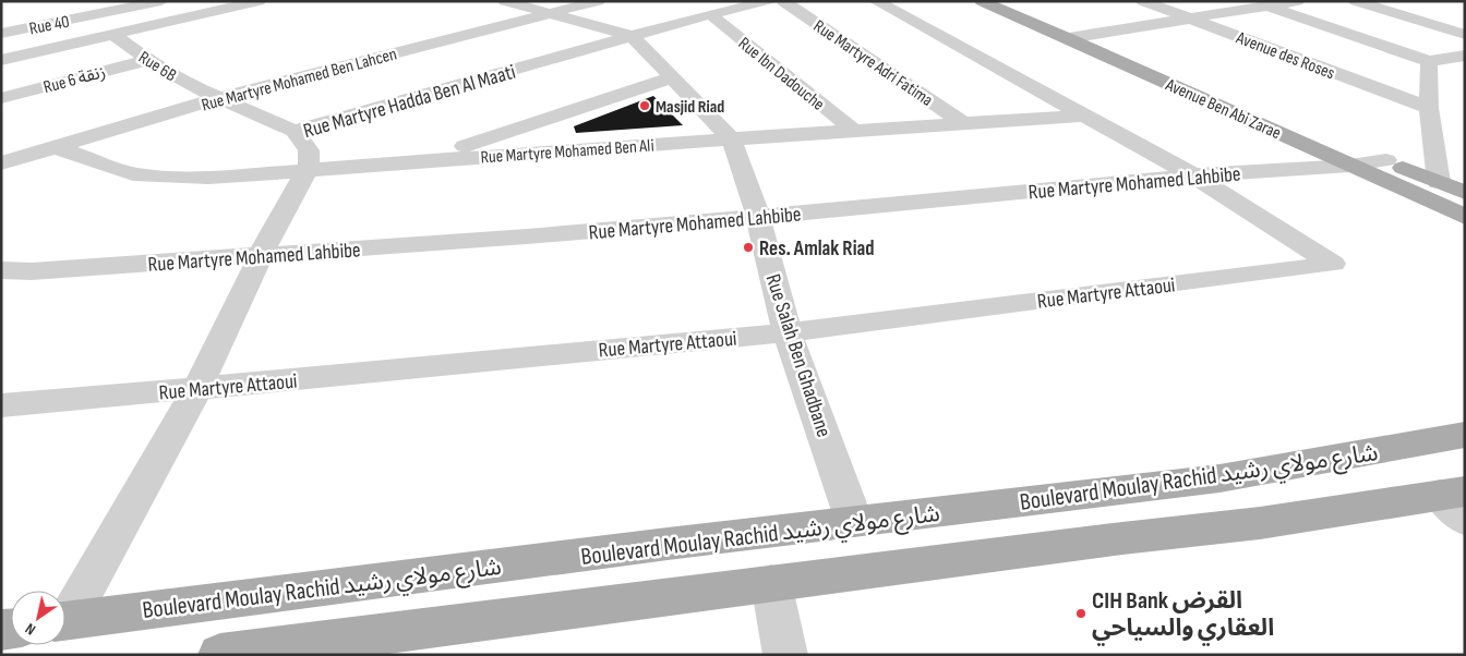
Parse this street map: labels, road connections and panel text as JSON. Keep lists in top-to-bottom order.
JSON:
{
  "streets": {
    "main road": ["Avenue Ben Abi Zarae", "Boulevard Moulay Rachid شارع مولاي رشيد"],
    "street": [
      "Rue 40",
      "Avenue des Roses",
      "Rue Martyre Adri Fatima",
      "Rue 6B",
      "Rue Ibn Dadouche",
      "Rue 6 زنقة",
      "Rue Martyre Mohamed Ben Lahcen",
      "Rue Martyre Hadda Ben Al Maati",
      "Rue Martyre Mohamed Ben Ali",
      "Rue Martyre Mohamed Lahbibe",
      "Rue Martyre Attaoui",
      "Rue Salah Ben Ghadbane"
    ]
  },
  "crossings": [
    ["Rue Martyre Adri Fatima", "Rue Martyre Mohamed Ben Ali"],
    ["Rue 6B", "Rue 6 زنقة"],
    ["Rue 6B", "Rue Martyre Mohamed Ben Lahcen"],
    ["Rue 6B", "Rue Martyre Hadda Ben Al Maati"],
    ["Rue Ibn Dadouche", "Rue Martyre Hadda Ben Al Maati"],
    ["Rue Ibn Dadouche", "Rue Martyre Mohamed Ben Ali"],
    ["Rue Martyre Mohamed Ben Lahcen", "Rue Martyre Mohamed Ben Ali"],
    ["Rue Martyre Hadda Ben Al Maati", "Rue Martyre Mohamed Ben Ali"],
    ["Rue Martyre Hadda Ben Al Maati", "Rue Martyre Mohamed Lahbibe"],
    ["Rue Martyre Hadda Ben Al Maati", "Rue Martyre Attaoui"],
    ["Rue Martyre Hadda Ben Al Maati", "Rue Salah Ben Ghadbane"],
    ["Avenue Ben Abi Zarae", "Rue Martyre Mohamed Lahbibe"],
    ["Rue Martyre Mohamed Ben Ali", "Rue Salah Ben Ghadbane"],
    ["Rue Martyre Mohamed Lahbibe", "Rue Martyre Attaoui"],
    ["Rue Martyre Mohamed Lahbibe", "Rue Salah Ben Ghadbane"],
    ["Rue Martyre Attaoui", "Rue Salah Ben Ghadbane"],
    ["Rue Salah Ben Ghadbane", "Boulevard Moulay Rachid شارع مولاي رشيد"]
  ],
  "places": ["Masjid Riad", "Res. Amlak Riad", "CIH Bank القرض العقاري والسياحي"],
  "north": "bottom left"
}
